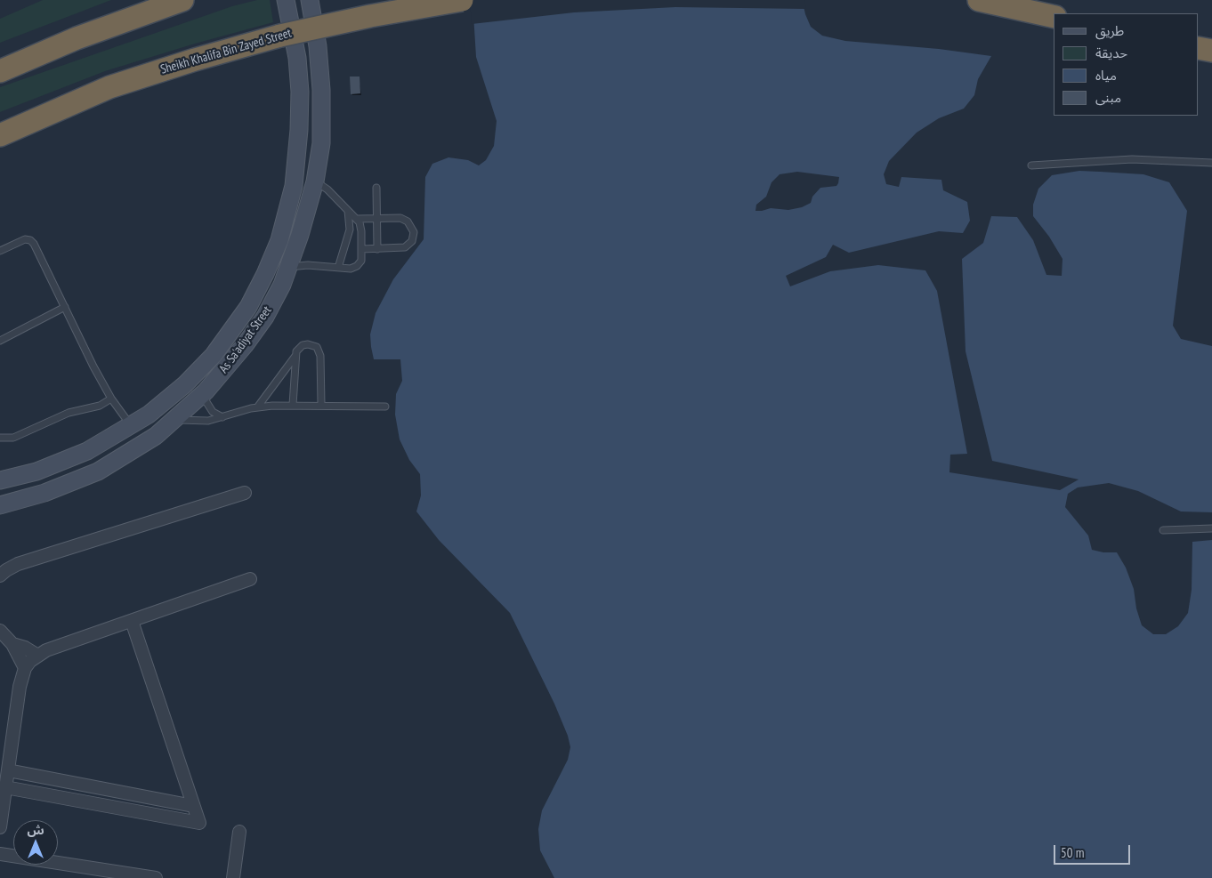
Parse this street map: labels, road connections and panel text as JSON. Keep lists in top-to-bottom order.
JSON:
{
  "streets": {
    "highway": ["Sheikh Khalifa Bin Zayed Street"],
    "street": ["As Sa'adiyat Street"]
  },
  "legend": [
    "طريق",
    "حديقة",
    "مياه",
    "مبنى"
  ],
  "scale_bar": "50 m",
  "north": "top"
}
